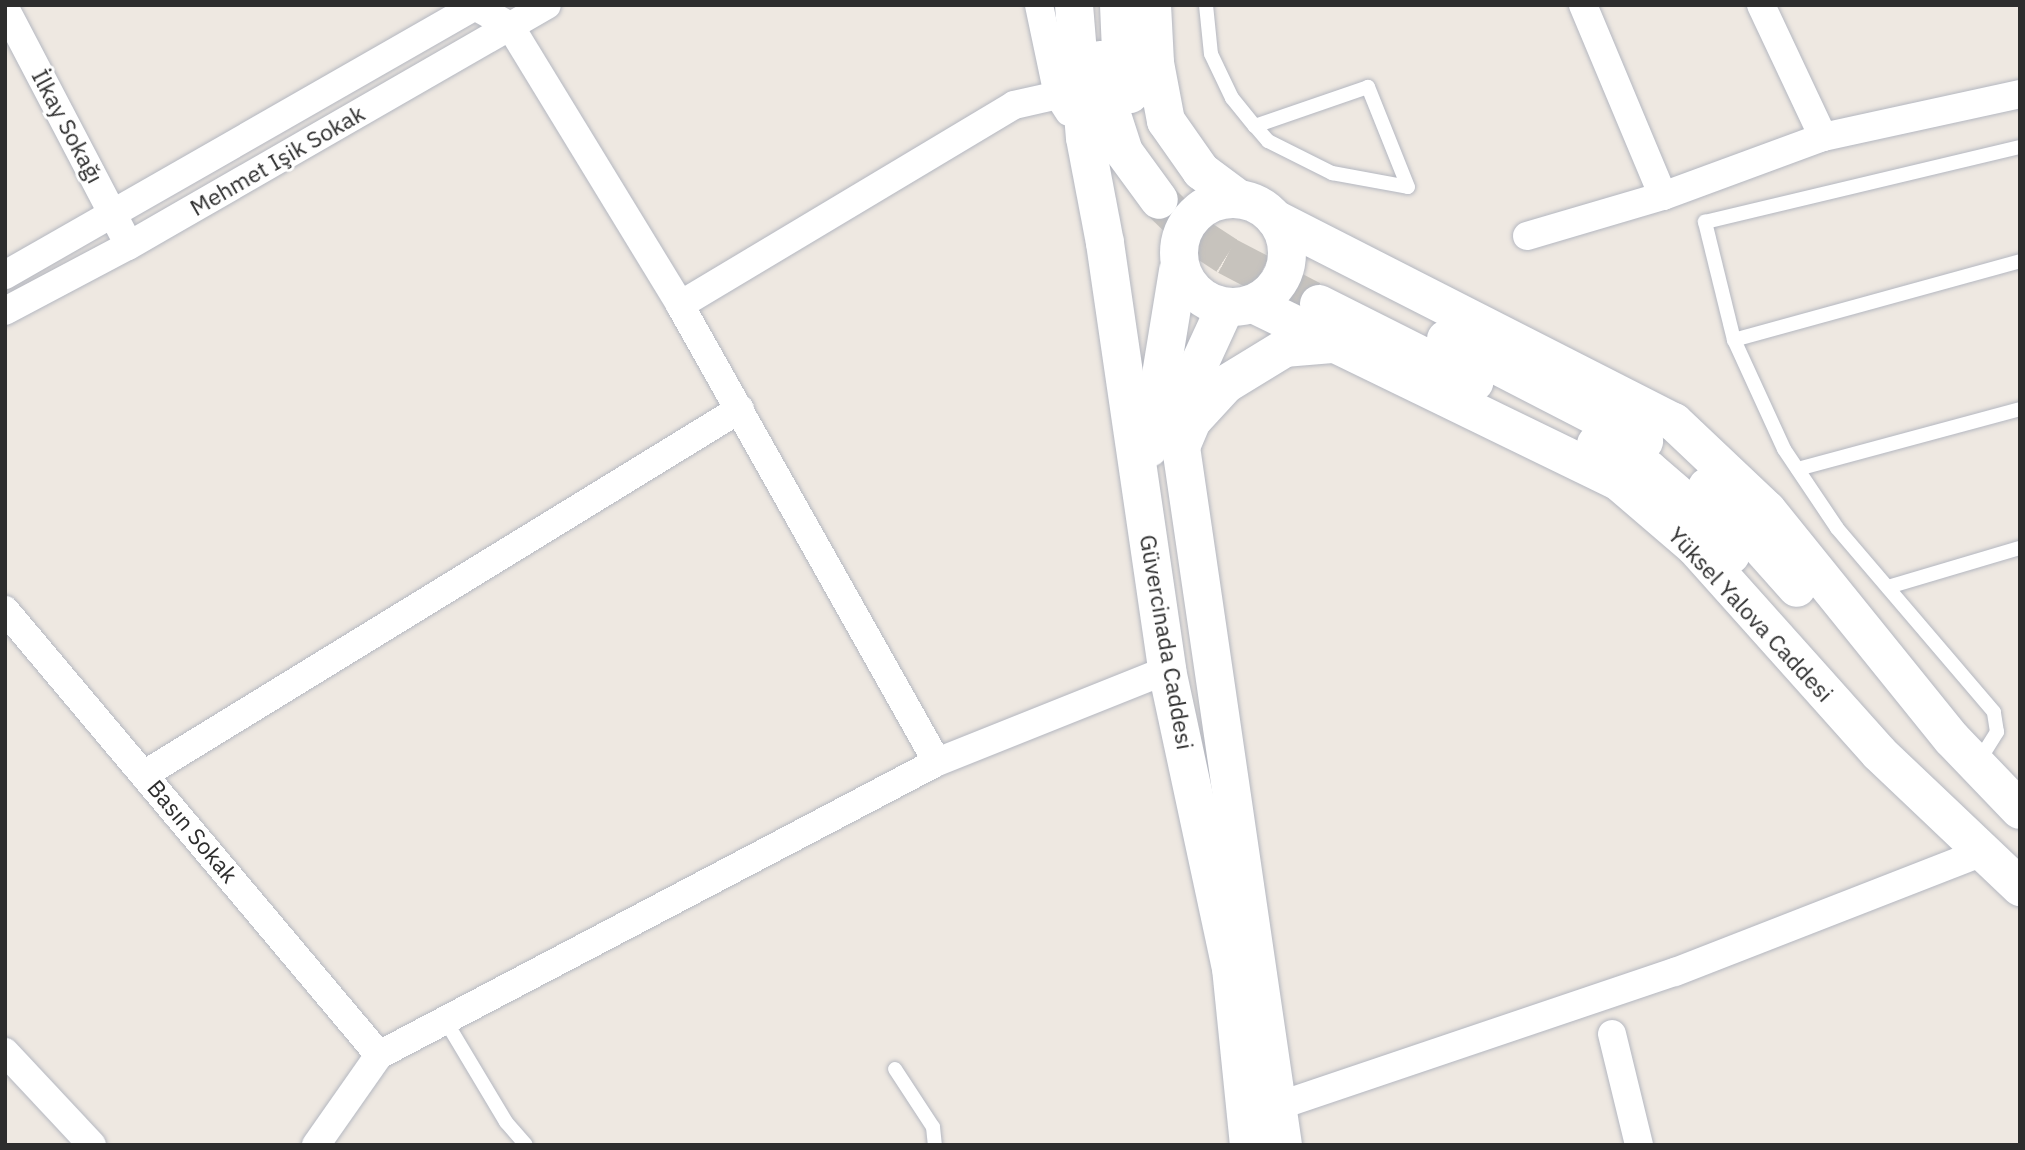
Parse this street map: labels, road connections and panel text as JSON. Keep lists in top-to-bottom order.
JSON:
{
  "streets": {
    "main road": ["Yüksel Yalova Caddesi", "Güvercinada Caddesi"],
    "street": ["İlkay Sokağı", "Mehmet Işik Sokak", "Basın Sokak"]
  },
  "crossings": [
    ["İlkay Sokağı", "Mehmet Işik Sokak"],
    ["Yüksel Yalova Caddesi", "Güvercinada Caddesi"]
  ]
}
